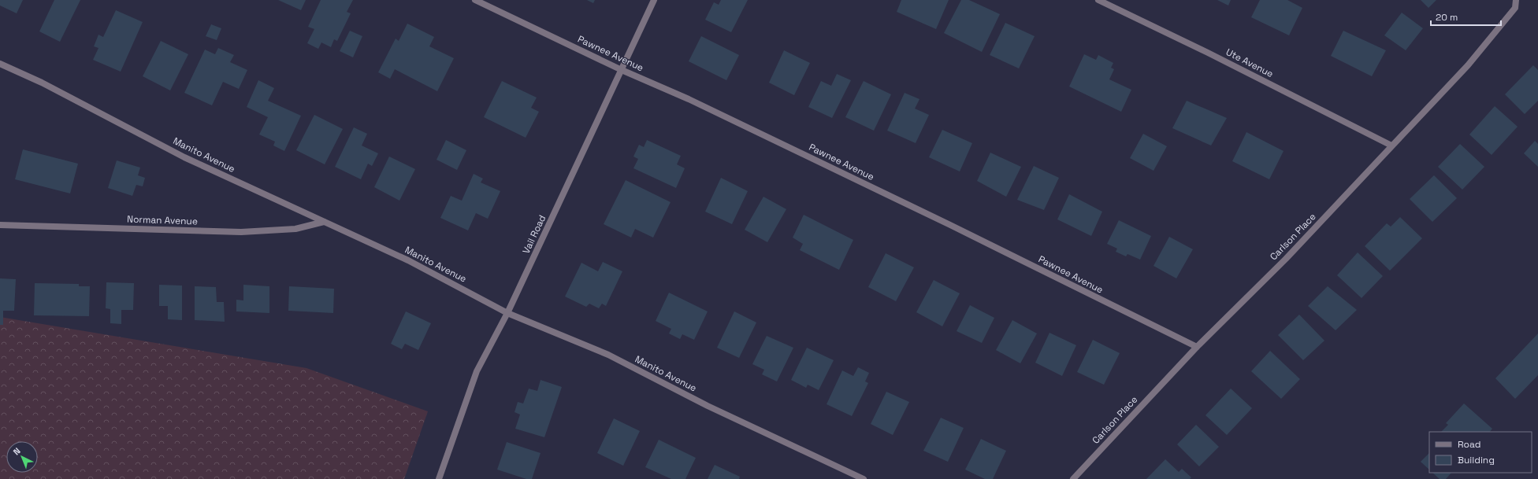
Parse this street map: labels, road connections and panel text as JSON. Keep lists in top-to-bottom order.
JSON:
{
  "streets": {
    "street": [
      "Pawnee Avenue",
      "Ute Avenue",
      "Manito Avenue",
      "Norman Avenue",
      "Vail Road",
      "Carlson Place"
    ]
  },
  "crossings": [
    ["Pawnee Avenue", "Vail Road"],
    ["Pawnee Avenue", "Carlson Place"],
    ["Ute Avenue", "Carlson Place"],
    ["Manito Avenue", "Norman Avenue"],
    ["Manito Avenue", "Vail Road"]
  ],
  "legend": ["Road", "Building"],
  "scale_bar": "20 m",
  "north": "top left"
}
